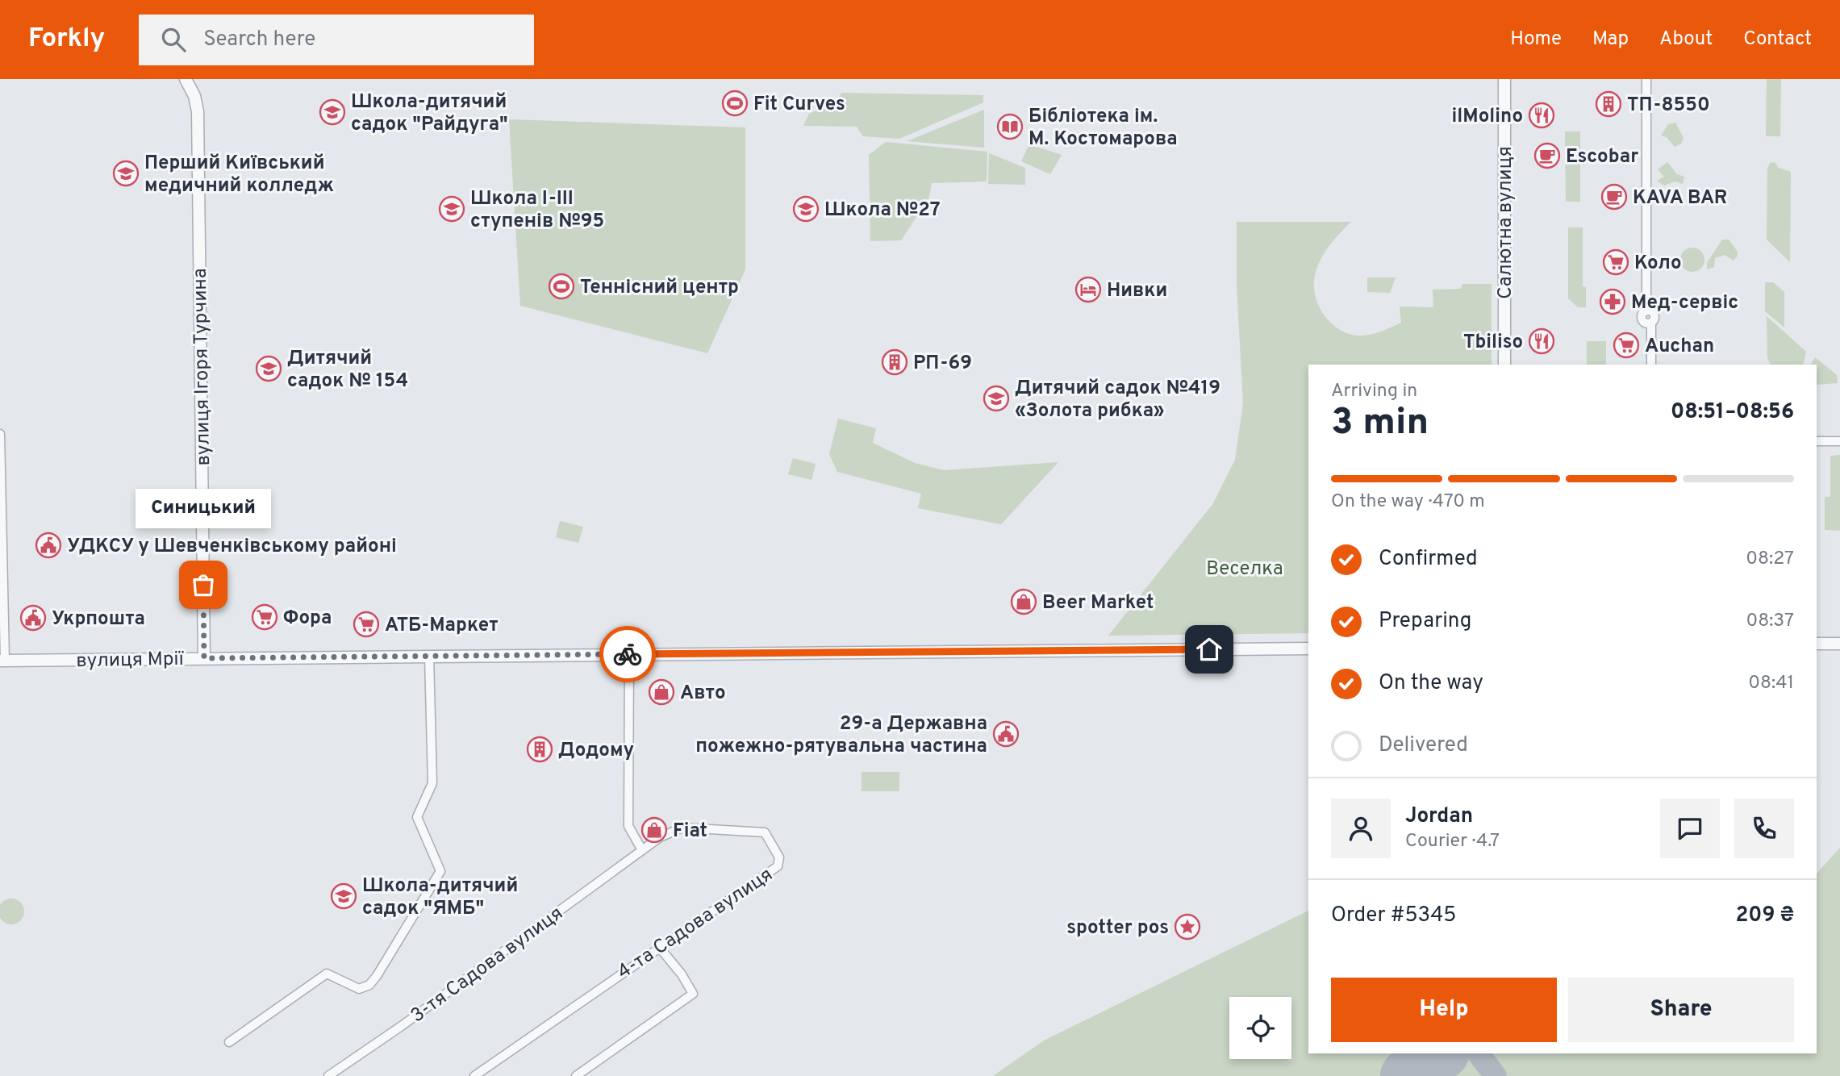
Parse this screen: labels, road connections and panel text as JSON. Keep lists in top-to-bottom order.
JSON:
{
  "streets": {
    "street": [
      "Салютна вулиця",
      "вулиця Ігоря Турчина",
      "вулиця Мрії",
      "4-та Садова вулиця",
      "3-тя Садова вулиця"
    ]
  },
  "crossings": [
    ["вулиця Ігоря Турчина", "вулиця Мрії"],
    ["4-та Садова вулиця", "3-тя Садова вулиця"]
  ],
  "parks": ["Веселка"],
  "places": {
    "sports": ["Fit Curves", "Теннісний центр"],
    "building": ["ТП-8550", "РП-69", "Додому"],
    "school or university": [
      "Школа-дитячий садок \"Райдуга\"",
      "Перший Київський медичний колледж",
      "Школа І-ІІІ ступенів №95",
      "Школа №27",
      "Дитячий садок № 154",
      "Дитячий садок №419 «Золота рибка»",
      "Школа-дитячий садок \"ЯМБ\""
    ],
    "restaurant": ["ilMolino", "Tbiliso"],
    "library": ["Бібліотека ім. М. Костомарова"],
    "cafe": ["Escobar", "KAVA BAR"],
    "supermarket": [
      "Коло",
      "Auchan",
      "Фора",
      "АТБ-Маркет"
    ],
    "hotel": ["Нивки"],
    "pharmacy": ["Мед-сервіс"],
    "public building": ["УДКСУ у Шевченківському районі", "Укрпошта", "29-а Державна пожежно-рятувальна частина"],
    "other": ["Синицький"],
    "shop": ["Beer Market", "Авто", "Fiat"],
    "place": ["spotter pos"]
  },
  "page": {
    "header": "Forkly",
    "search": "Search here",
    "nav": [
      "Home",
      "Map",
      "About",
      "Contact"
    ],
    "heading": ["3 min", "Arriving in", "08:51–08:56"],
    "panel": [
      "Jordan",
      "Courier · 4.7",
      "Order #5345",
      "209 ₴"
    ],
    "bar": "On the way · 470 m",
    "bubble": "Синицький",
    "list": [
      ["Confirmed", "08:27"],
      ["Preparing", "08:37"],
      ["On the way", "08:41"],
      "Delivered"
    ],
    "buttons": ["Help", "Share"]
  }
}
